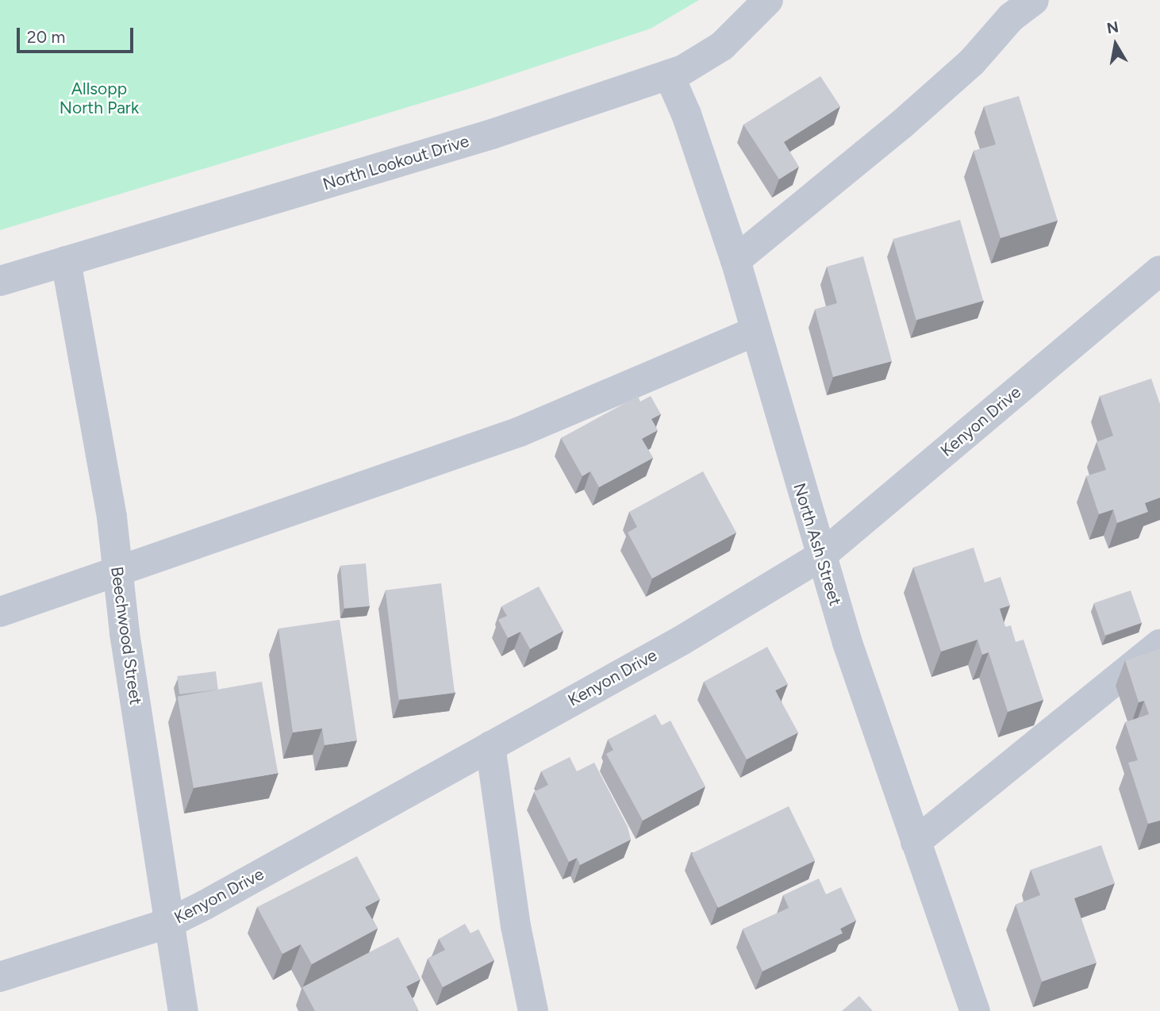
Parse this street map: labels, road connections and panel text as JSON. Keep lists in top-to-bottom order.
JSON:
{
  "streets": {
    "street": [
      "North Lookout Drive",
      "Kenyon Drive",
      "North Ash Street",
      "Beechwood Street"
    ]
  },
  "crossings": [
    ["North Lookout Drive", "North Ash Street"],
    ["North Lookout Drive", "Beechwood Street"],
    ["Kenyon Drive", "North Ash Street"],
    ["Kenyon Drive", "Beechwood Street"]
  ],
  "parks": ["Allsopp North Park"],
  "scale_bar": "20 m",
  "north": "top"
}
